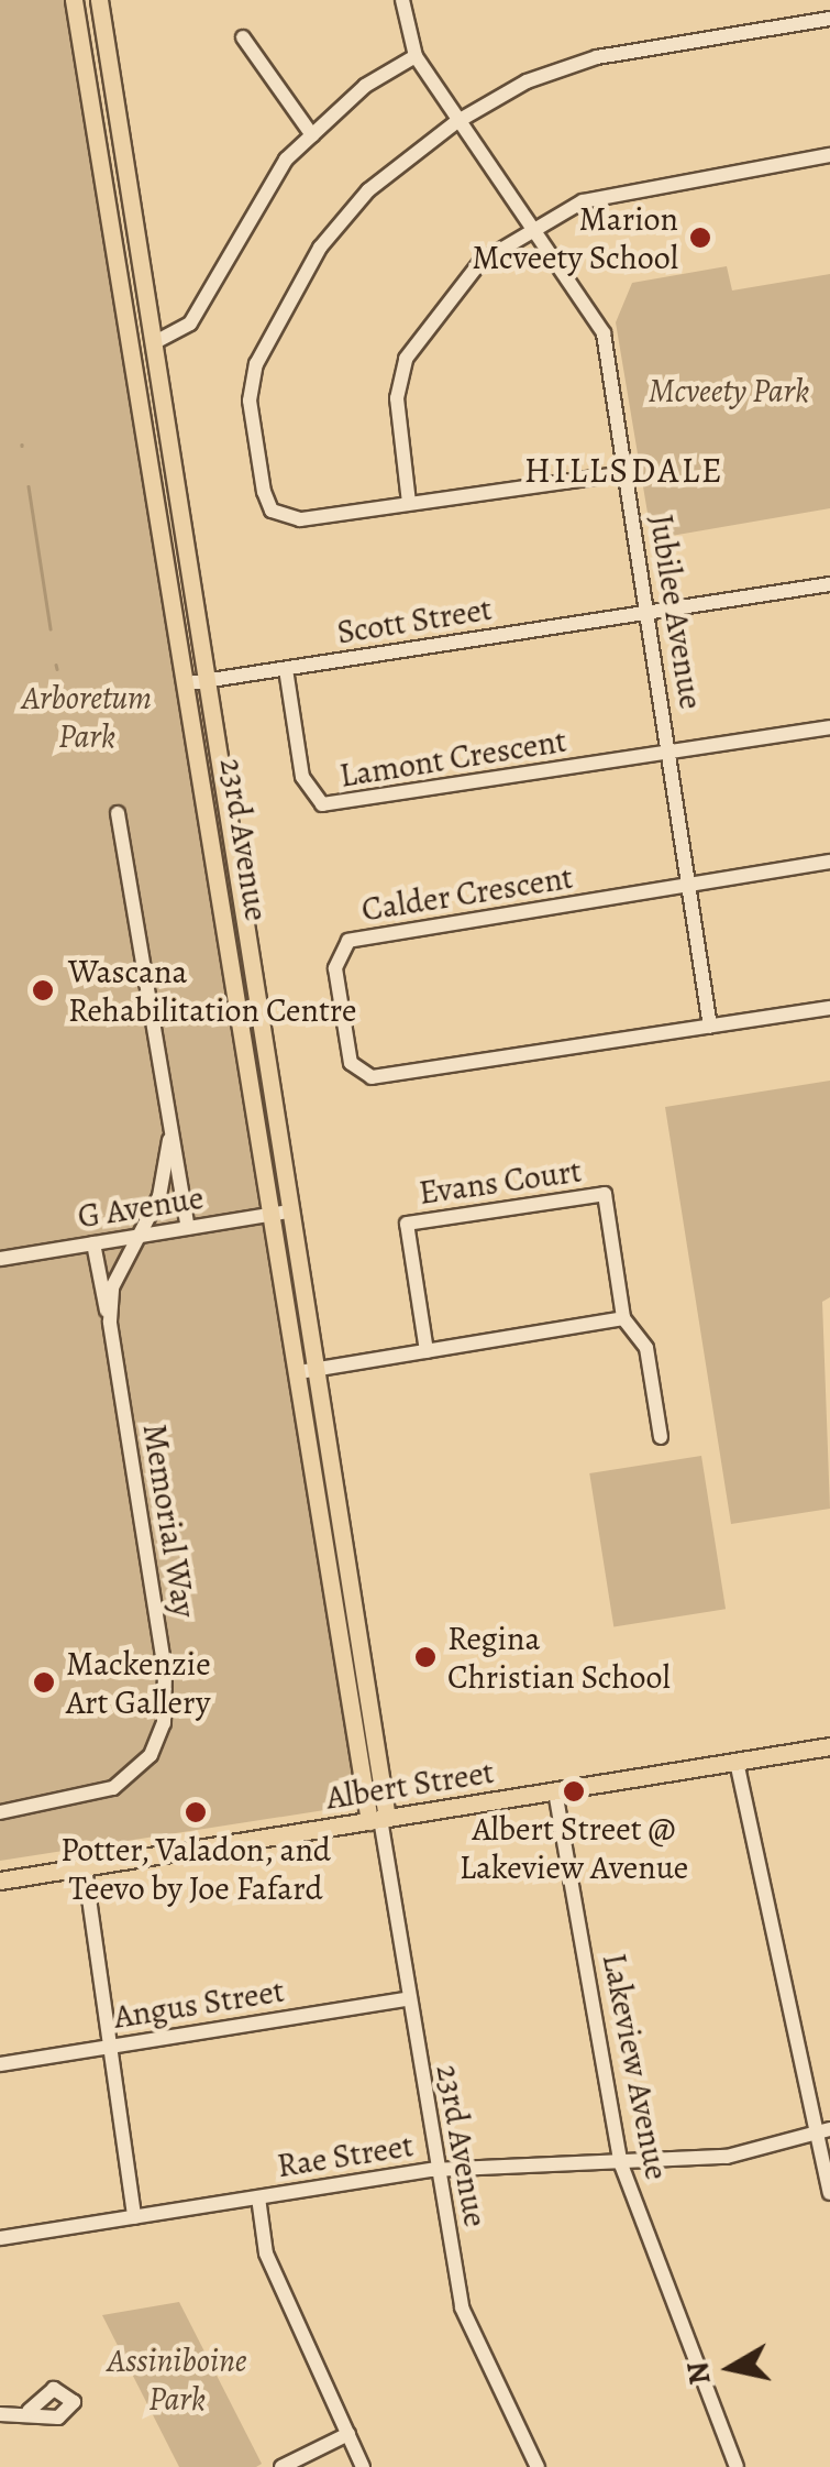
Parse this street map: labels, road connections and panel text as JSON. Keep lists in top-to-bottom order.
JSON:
{
  "streets": {
    "main road": ["23rd Avenue", "Albert Street"],
    "street": [
      "Jubilee Avenue",
      "Scott Street",
      "Lamont Crescent",
      "Calder Crescent",
      "Evans Court",
      "G Avenue",
      "Memorial Way",
      "Angus Street",
      "Lakeview Avenue",
      "Rae Street"
    ]
  },
  "crossings": [
    ["Jubilee Avenue", "Scott Street"],
    ["Jubilee Avenue", "Lamont Crescent"],
    ["Jubilee Avenue", "Calder Crescent"],
    ["Scott Street", "Lamont Crescent"],
    ["Scott Street", "23rd Avenue"],
    ["23rd Avenue", "G Avenue"],
    ["23rd Avenue", "Albert Street"],
    ["23rd Avenue", "Angus Street"],
    ["23rd Avenue", "Rae Street"],
    ["G Avenue", "Memorial Way"],
    ["Albert Street", "Lakeview Avenue"],
    ["Lakeview Avenue", "Rae Street"]
  ],
  "districts": ["HILLSDALE"],
  "parks": ["Mcveety Park", "Arboretum Park", "Assiniboine Park"],
  "places": [
    "Marion Mcveety School",
    "Wascana Rehabilitation Centre",
    "Regina Christian School",
    "Mackenzie Art Gallery",
    "Albert Street @ Lakeview Avenue",
    "Potter, Valadon, and Teevo by Joe Fafard"
  ],
  "north": "left"
}
